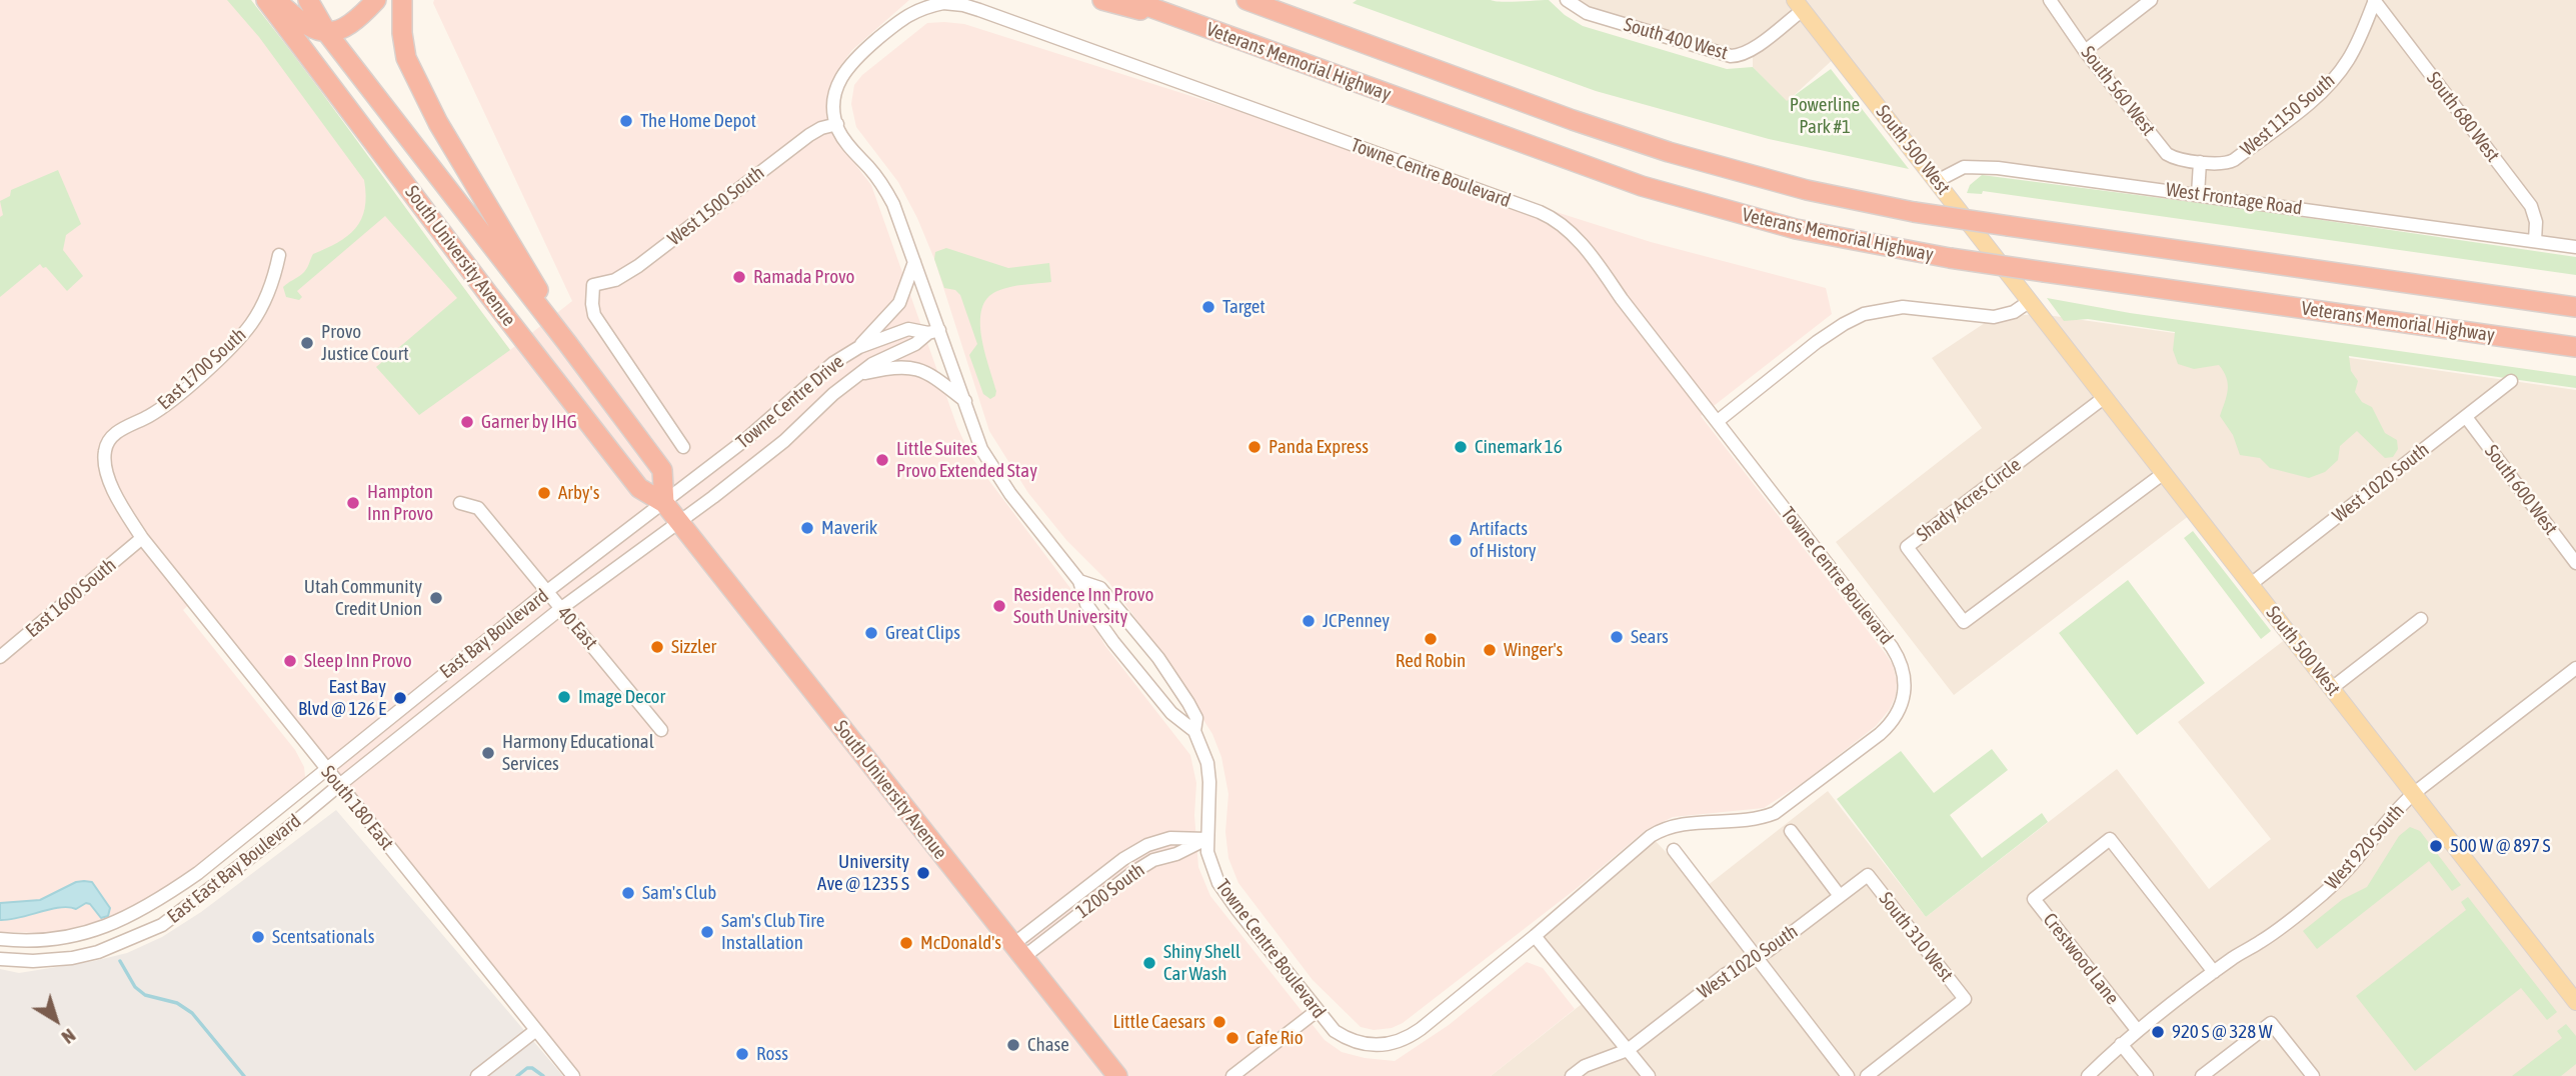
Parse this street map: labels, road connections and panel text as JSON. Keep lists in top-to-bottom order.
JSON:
{
  "streets": {
    "highway": ["Veterans Memorial Highway", "South University Avenue"],
    "main road": ["South 500 West"],
    "street": [
      "South 400 West",
      "South 560 West",
      "West 1150 South",
      "South 680 West",
      "Towne Centre Boulevard",
      "West Frontage Road",
      "West 1500 South",
      "East 1700 South",
      "Towne Centre Drive",
      "West 1020 South",
      "South 600 West",
      "Shady Acres Circle",
      "East 1600 South",
      "40 East",
      "East Bay Boulevard",
      "South 180 East",
      "West 920 South",
      "East East Bay Boulevard",
      "1200 South",
      "South 310 West",
      "Crestwood Lane"
    ]
  },
  "crossings": [
    ["South 400 West", "South 500 West"],
    ["South 560 West", "West 1150 South"],
    ["West 1150 South", "South 680 West"],
    ["South 680 West", "West Frontage Road"],
    ["South 500 West", "West Frontage Road"],
    ["South 500 West", "West 1020 South"],
    ["South 500 West", "Shady Acres Circle"],
    ["South 500 West", "West 920 South"],
    ["Towne Centre Boulevard", "West 1500 South"],
    ["Towne Centre Boulevard", "Towne Centre Drive"],
    ["Towne Centre Boulevard", "1200 South"],
    ["South University Avenue", "Towne Centre Drive"],
    ["South University Avenue", "East Bay Boulevard"],
    ["South University Avenue", "1200 South"],
    ["East 1700 South", "East 1600 South"],
    ["East 1700 South", "South 180 East"],
    ["Towne Centre Drive", "East Bay Boulevard"],
    ["West 1020 South", "South 600 West"],
    ["West 1020 South", "South 310 West"],
    ["East 1600 South", "South 180 East"],
    ["40 East", "East Bay Boulevard"],
    ["East Bay Boulevard", "South 180 East"],
    ["East Bay Boulevard", "East East Bay Boulevard"],
    ["South 180 East", "East East Bay Boulevard"],
    ["West 920 South", "Crestwood Lane"]
  ],
  "parks": ["Powerline Park #1"],
  "places": [
    "The Home Depot",
    "Ramada Provo",
    "Target",
    "Provo Justice Court",
    "Garner by IHG",
    "Panda Express",
    "Cinemark 16",
    "Little Suites Provo Extended Stay",
    "Arby's",
    "Hampton Inn Provo",
    "Maverik",
    "Artifacts of History",
    "Utah Community Credit Union",
    "Residence Inn Provo South University",
    "JCPenney",
    "Great Clips",
    "Sears",
    "Red Robin",
    "Sizzler",
    "Winger's",
    "Sleep Inn Provo",
    "Image Decor",
    "East Bay Blvd @ 126 E",
    "Harmony Educational Services",
    "500 W @ 897 S",
    "University Ave @ 1235 S",
    "Sam's Club",
    "Sam's Club Tire Installation",
    "Scentsationals",
    "McDonald's",
    "Shiny Shell Car Wash",
    "Little Caesars",
    "920 S @ 328 W",
    "Cafe Rio",
    "Chase",
    "Ross"
  ],
  "north": "bottom right"
}
